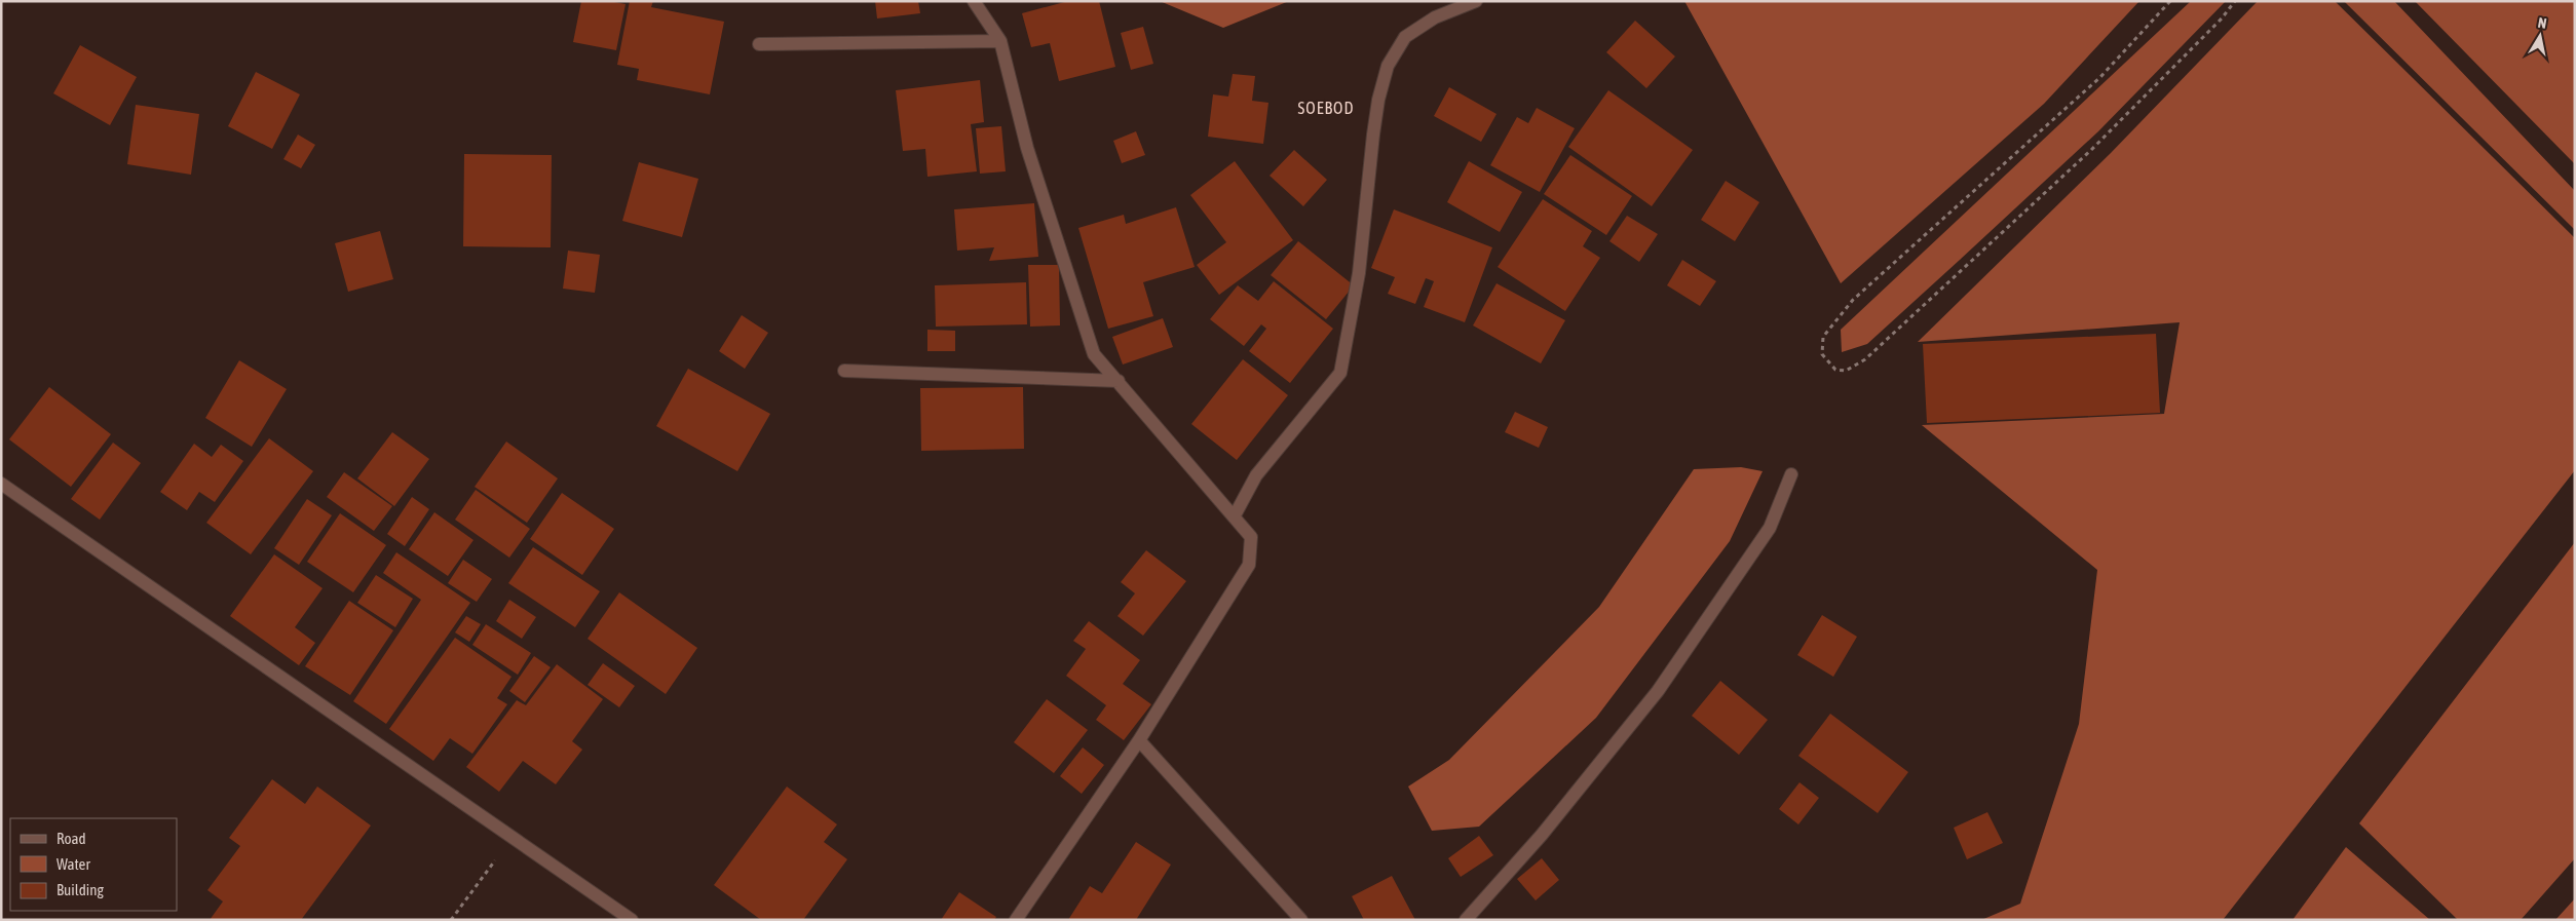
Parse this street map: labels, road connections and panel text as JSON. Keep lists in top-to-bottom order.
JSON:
{
  "districts": ["SOEBOD"],
  "legend": ["Road", "Water", "Building"],
  "north": "top"
}
